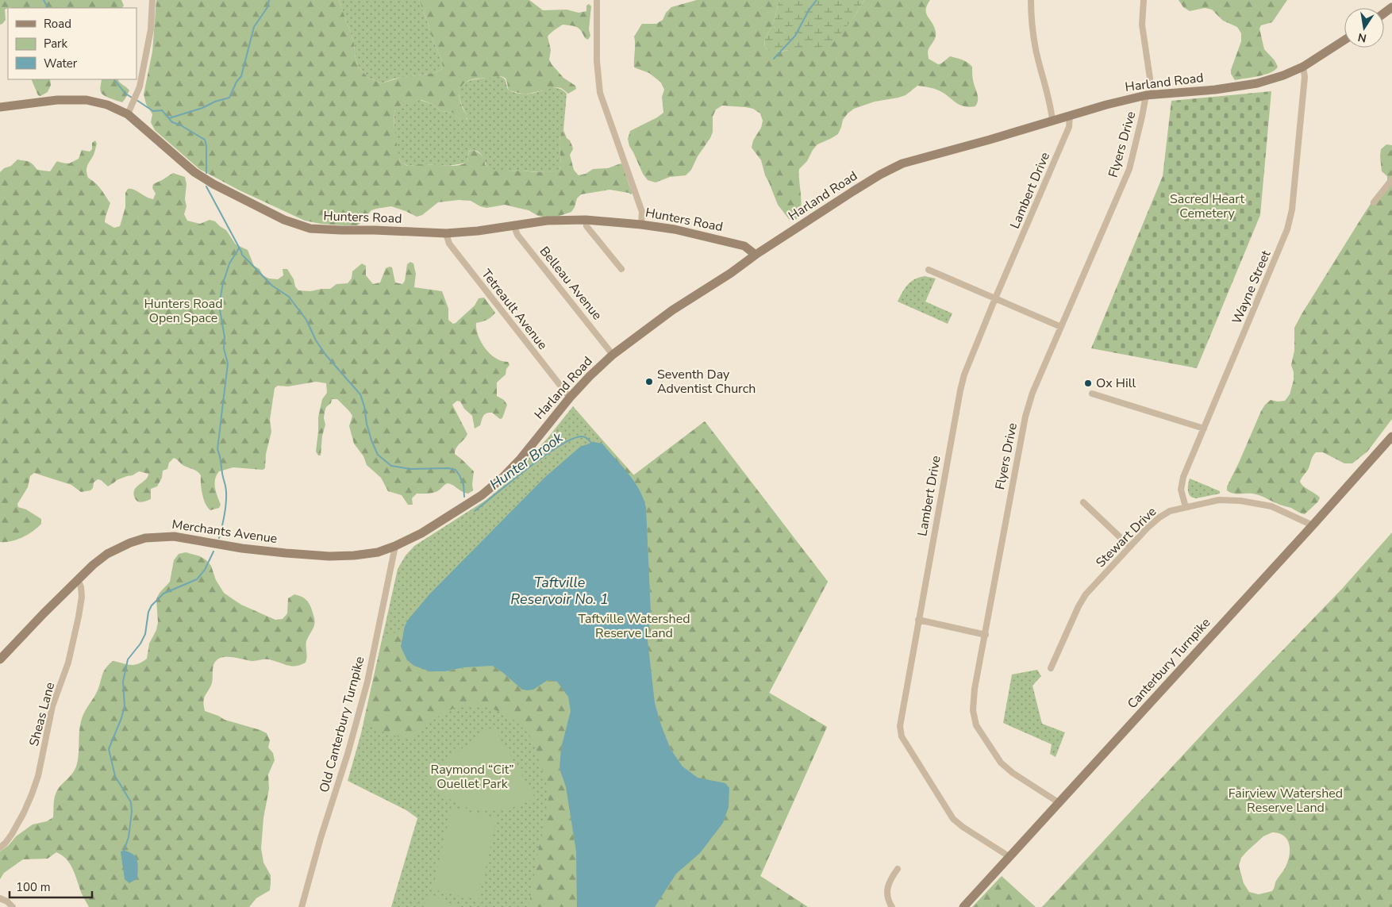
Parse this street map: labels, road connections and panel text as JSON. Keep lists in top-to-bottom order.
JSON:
{
  "streets": {
    "main road": [
      "Harland Road",
      "Hunters Road",
      "Merchants Avenue",
      "Canterbury Turnpike"
    ],
    "street": [
      "Flyers Drive",
      "Lambert Drive",
      "Belleau Avenue",
      "Wayne Street",
      "Tetreault Avenue",
      "Stewart Drive",
      "Sheas Lane",
      "Old Canterbury Turnpike"
    ]
  },
  "crossings": [
    ["Harland Road", "Flyers Drive"],
    ["Harland Road", "Lambert Drive"],
    ["Harland Road", "Hunters Road"],
    ["Harland Road", "Belleau Avenue"],
    ["Harland Road", "Wayne Street"],
    ["Harland Road", "Tetreault Avenue"],
    ["Harland Road", "Merchants Avenue"],
    ["Harland Road", "Old Canterbury Turnpike"],
    ["Flyers Drive", "Canterbury Turnpike"],
    ["Lambert Drive", "Canterbury Turnpike"],
    ["Hunters Road", "Belleau Avenue"],
    ["Hunters Road", "Tetreault Avenue"],
    ["Wayne Street", "Stewart Drive"],
    ["Merchants Avenue", "Sheas Lane"],
    ["Merchants Avenue", "Old Canterbury Turnpike"],
    ["Stewart Drive", "Canterbury Turnpike"]
  ],
  "water": ["Hunter Brook", "Taftville Reservoir No. 1"],
  "parks": [
    "Sacred Heart Cemetery",
    "Hunters Road Open Space",
    "Taftville Watershed Reserve Land",
    "Raymond “Cit” Ouellet Park",
    "Fairview Watershed Reserve Land"
  ],
  "places": ["Seventh Day Adventist Church", "Ox Hill"],
  "legend": ["Road", "Park", "Water"],
  "scale_bar": "100 m",
  "north": "bottom"
}
